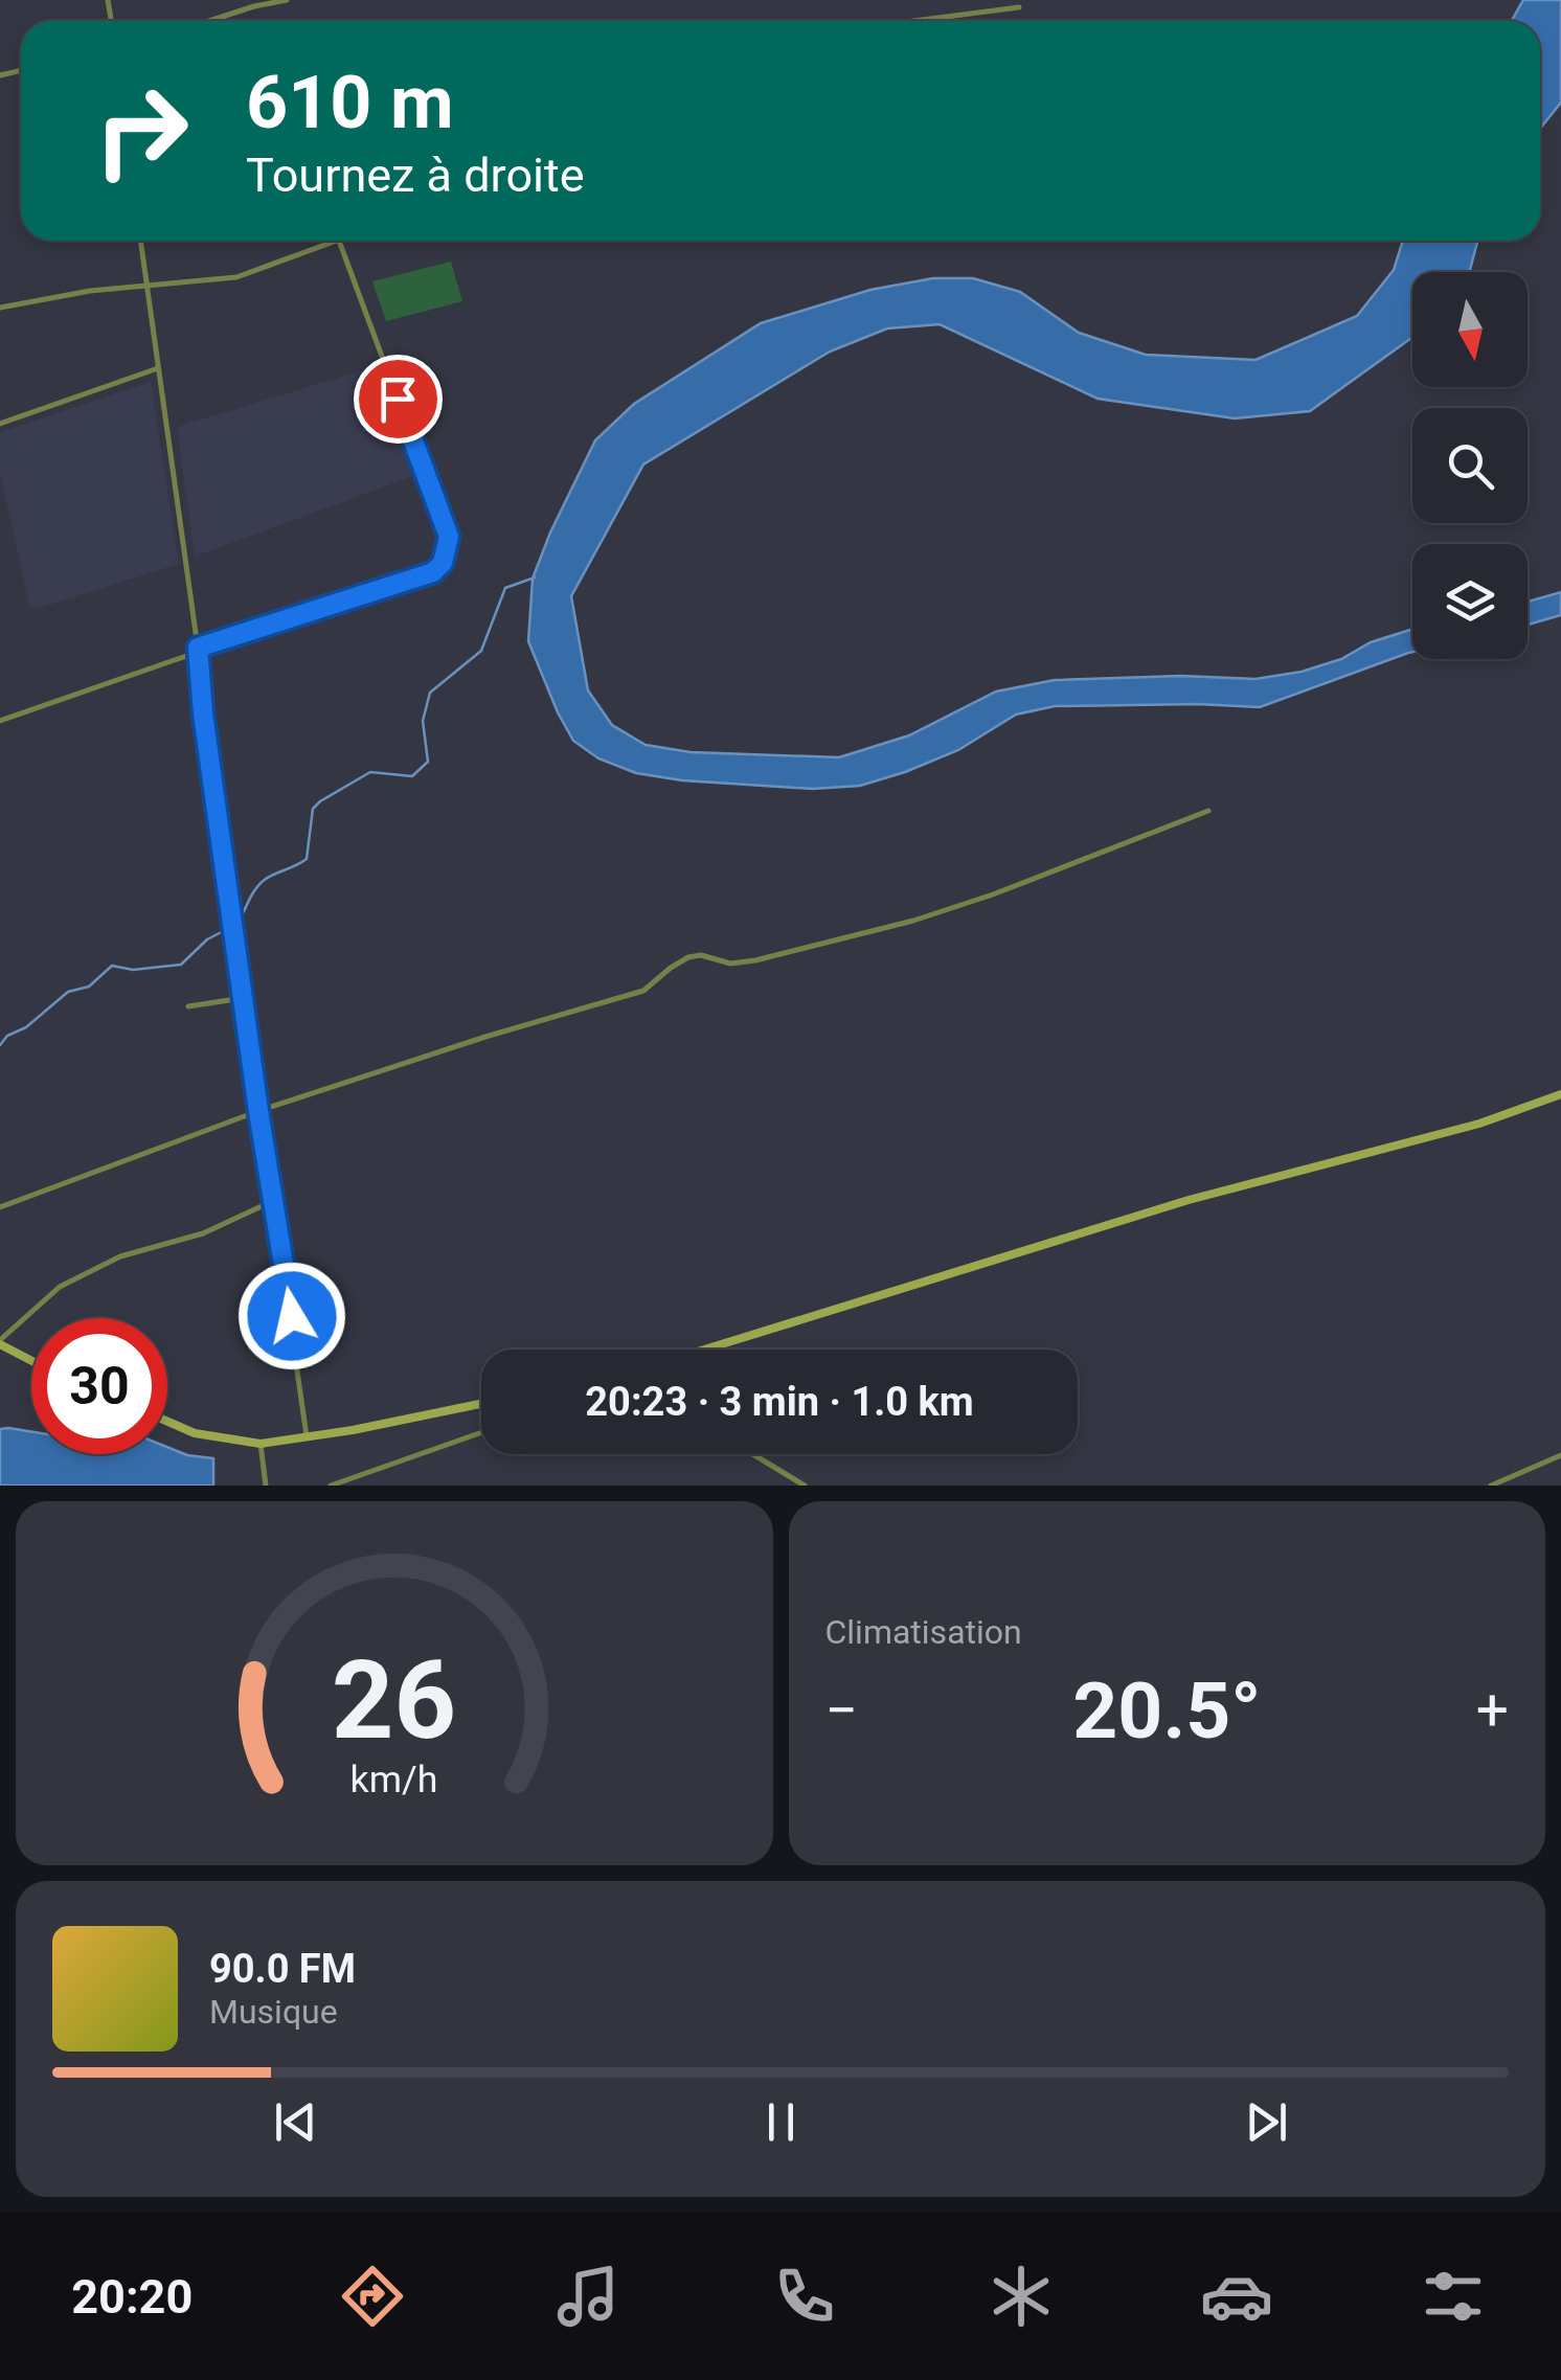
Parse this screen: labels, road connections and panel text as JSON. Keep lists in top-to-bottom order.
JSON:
{
  "north": "bottom",
  "page": {
    "turn": ["610 m", "Tournez à droite"],
    "limit": "30",
    "trip": "20:23 · 3 min · 1.0 km",
    "tile": "Climatisation",
    "heat": ["−", "20.5°", "+"],
    "song": ["90.0 FM", "Musique"],
    "tabs": "20:20",
    "gauge": ["26", "km/h"]
  }
}
